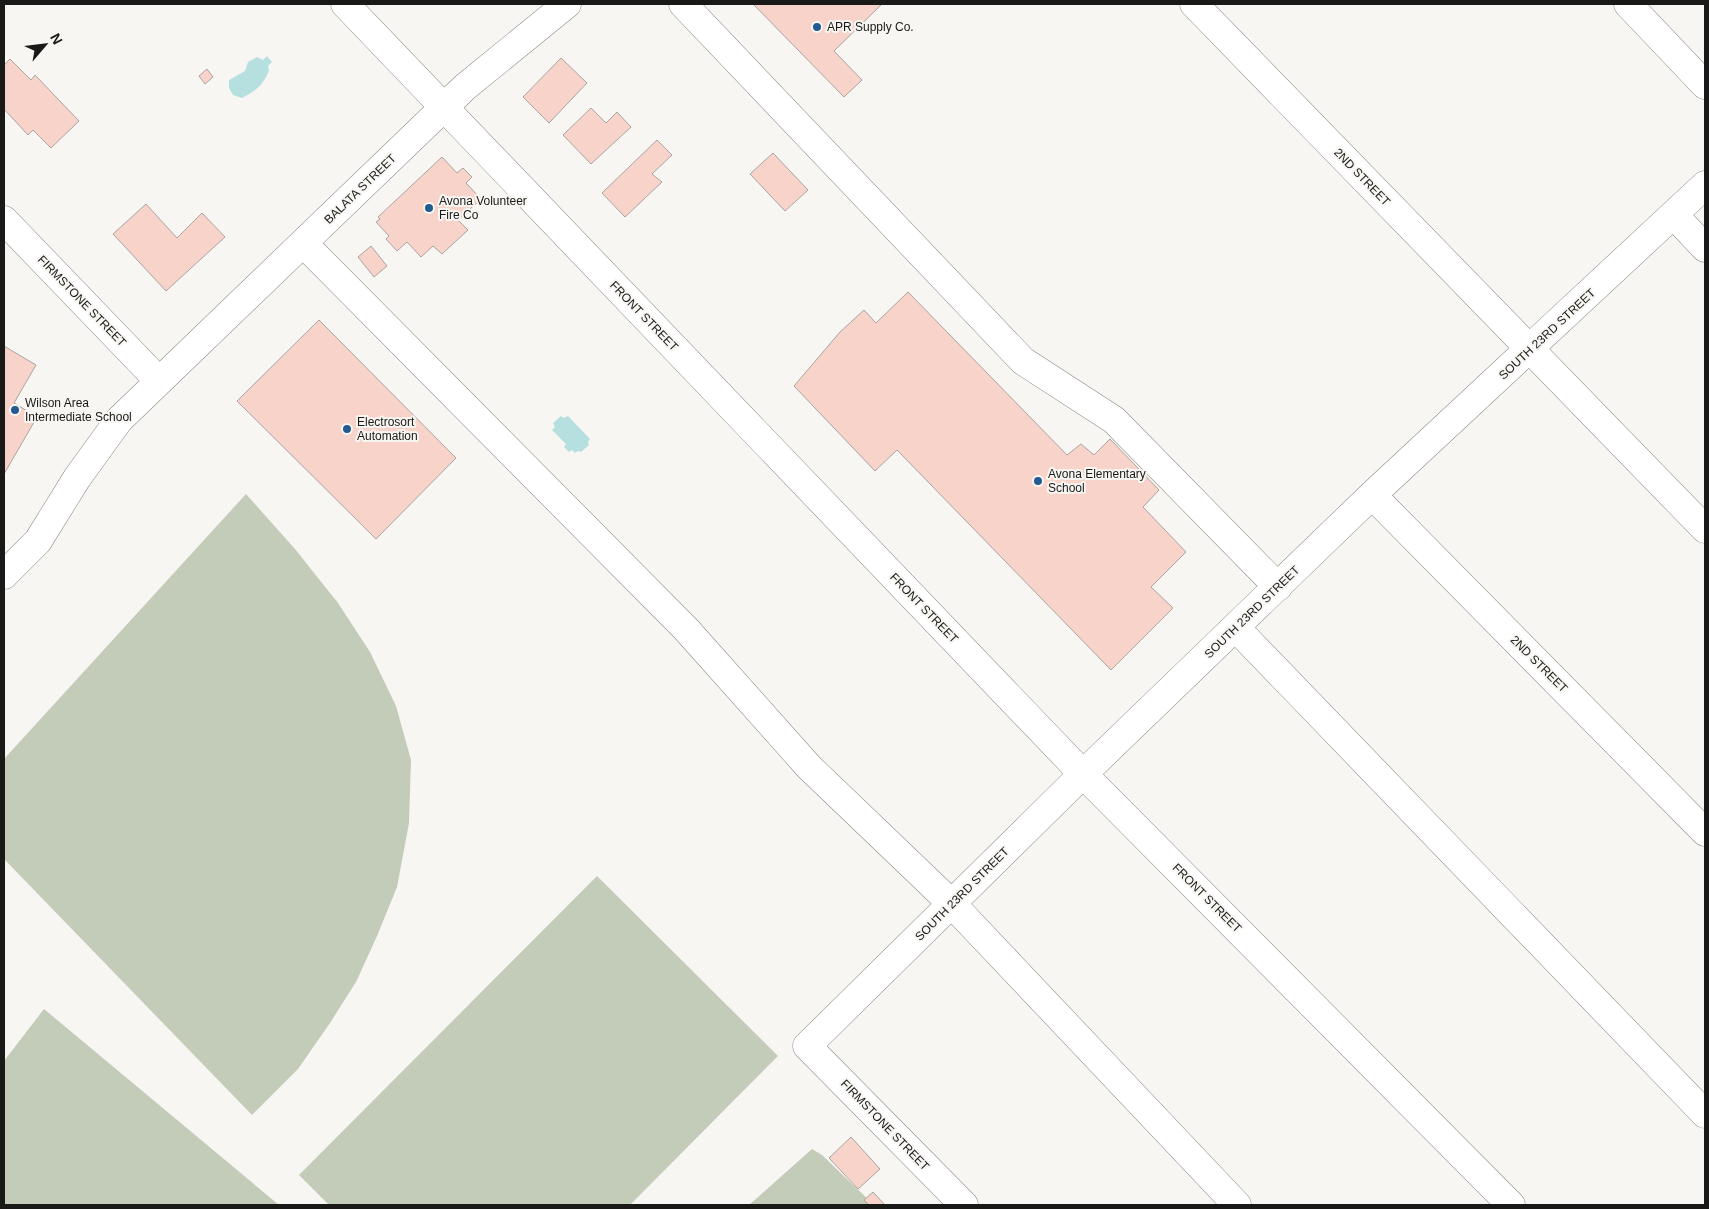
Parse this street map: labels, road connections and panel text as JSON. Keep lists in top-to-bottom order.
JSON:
{
  "streets": {
    "street": [
      "2ND STREET",
      "BALATA STREET",
      "FIRMSTONE STREET",
      "FRONT STREET",
      "SOUTH 23RD STREET"
    ]
  },
  "crossings": [
    ["2ND STREET", "SOUTH 23RD STREET"],
    ["BALATA STREET", "FIRMSTONE STREET"],
    ["BALATA STREET", "FRONT STREET"],
    ["FIRMSTONE STREET", "SOUTH 23RD STREET"],
    ["FRONT STREET", "SOUTH 23RD STREET"]
  ],
  "places": [
    "APR Supply Co.",
    "Avona Volunteer Fire Co",
    "Wilson Area Intermediate School",
    "Electrosort Automation",
    "Avona Elementary School"
  ],
  "north": "top right"
}
